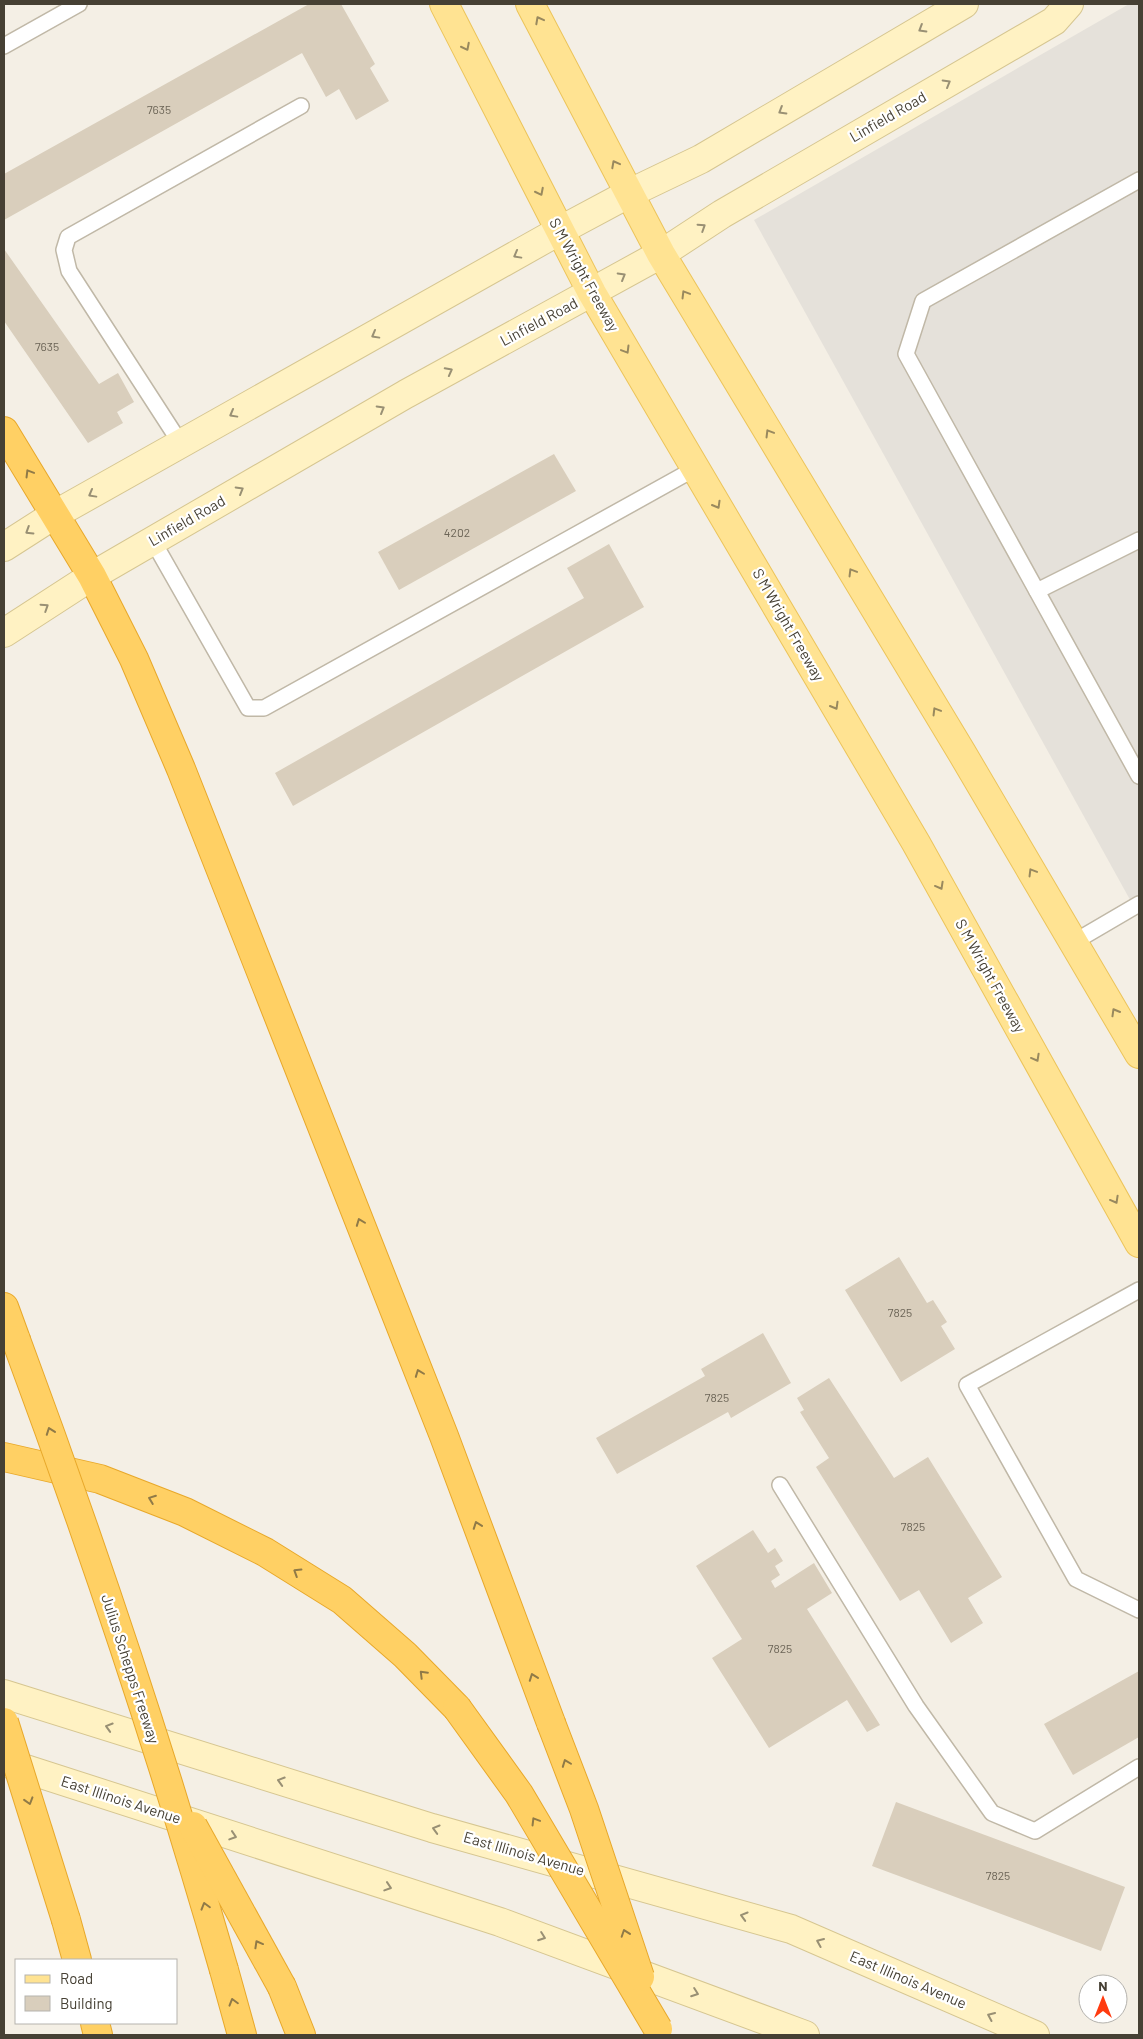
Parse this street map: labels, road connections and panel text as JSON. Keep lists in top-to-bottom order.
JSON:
{
  "streets": {
    "highway": ["Julius Schepps Freeway"],
    "main road": ["Linfield Road", "S M Wright Freeway", "East Illinois Avenue"]
  },
  "crossings": [
    ["Linfield Road", "S M Wright Freeway"]
  ],
  "house_numbers": [
    "7635",
    "7635",
    "4202",
    "7825",
    "7825",
    "7825",
    "7825",
    "7825"
  ],
  "legend": ["Road", "Building"],
  "north": "top"
}
